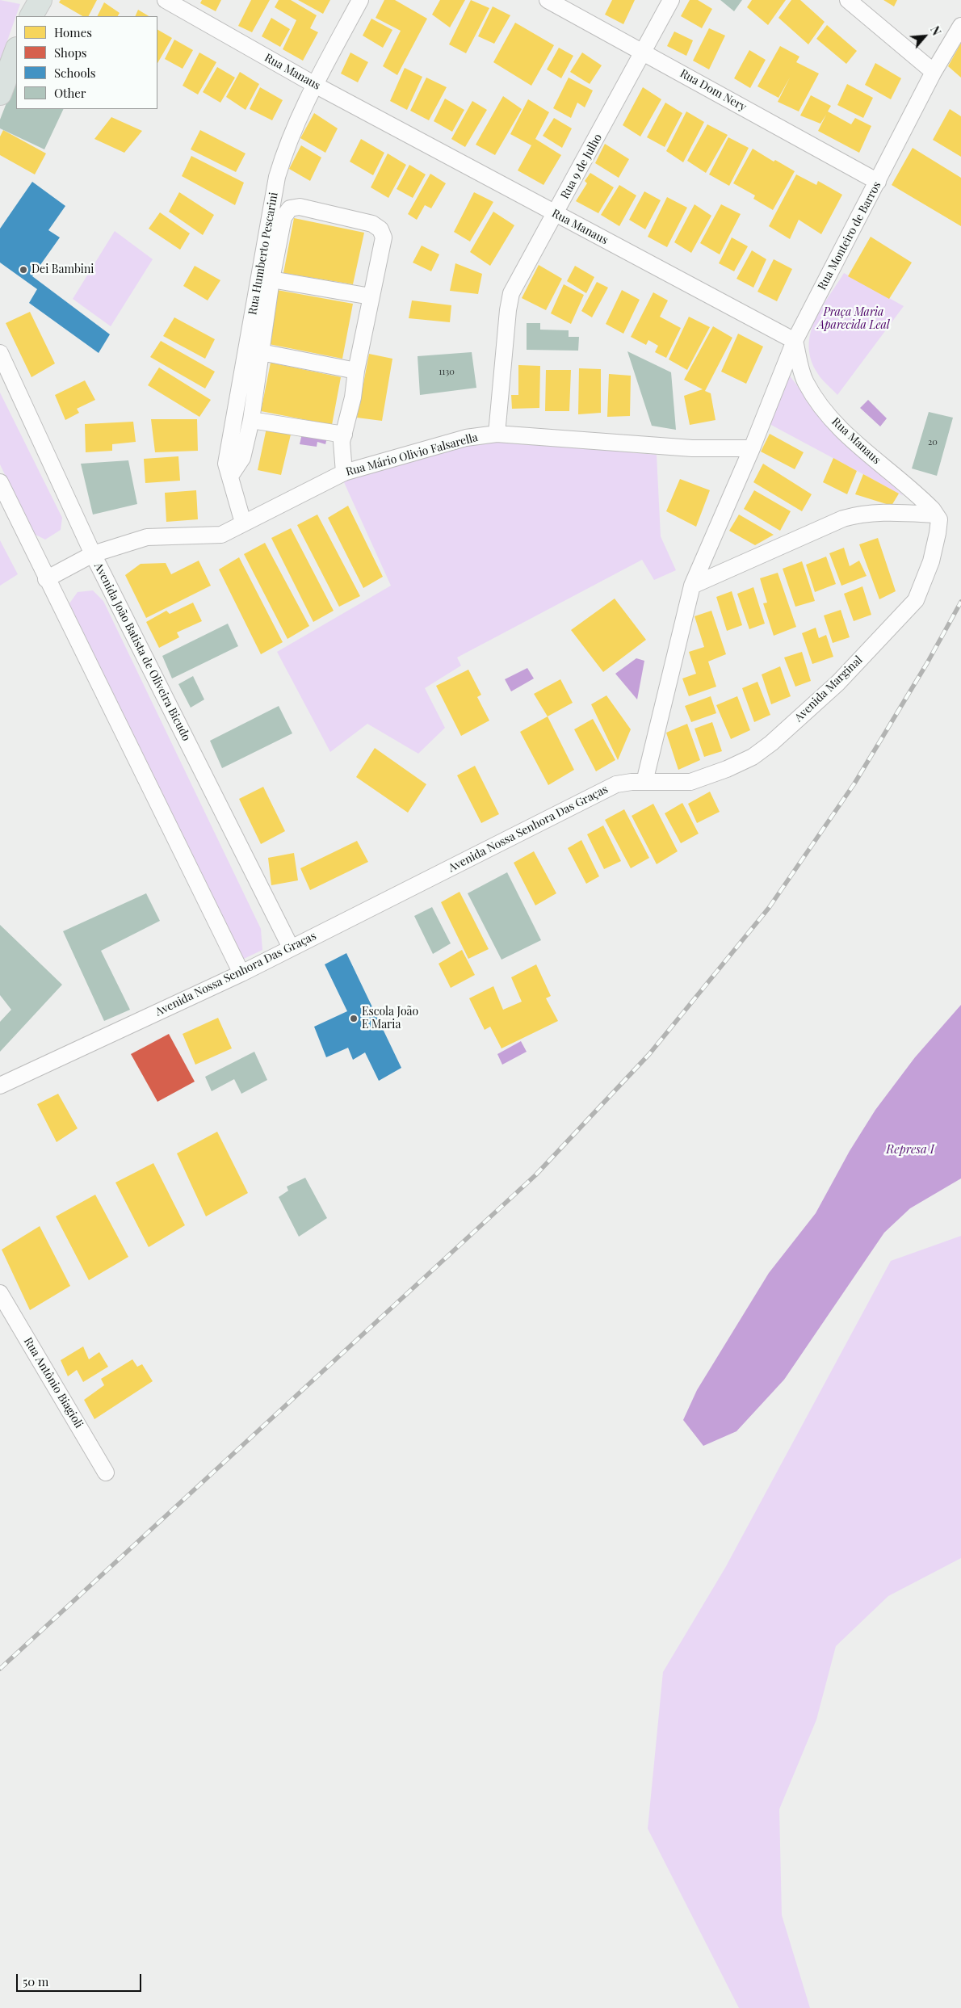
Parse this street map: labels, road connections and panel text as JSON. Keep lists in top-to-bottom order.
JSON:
{
  "streets": {
    "street": [
      "Rua Manaus",
      "Rua Dom Nery",
      "Rua 9 de Julho",
      "Rua Monteiro de Barros",
      "Rua Humberto Pescarini",
      "Rua Mário Olivio Falsarella",
      "Avenida João Batista de Oliveira Bicudo",
      "Avenida Marginal",
      "Avenida Nossa Senhora Das Graças",
      "Rua Antônio Biagioli"
    ]
  },
  "crossings": [
    ["Rua Manaus", "Rua 9 de Julho"],
    ["Rua Manaus", "Rua Monteiro de Barros"],
    ["Rua Manaus", "Rua Humberto Pescarini"],
    ["Rua Manaus", "Avenida Marginal"],
    ["Rua Dom Nery", "Rua 9 de Julho"],
    ["Rua Dom Nery", "Rua Monteiro de Barros"],
    ["Rua 9 de Julho", "Rua Mário Olivio Falsarella"],
    ["Rua Monteiro de Barros", "Rua Mário Olivio Falsarella"],
    ["Rua Humberto Pescarini", "Rua Mário Olivio Falsarella"],
    ["Rua Mário Olivio Falsarella", "Avenida João Batista de Oliveira Bicudo"],
    ["Avenida João Batista de Oliveira Bicudo", "Avenida Nossa Senhora Das Graças"],
    ["Avenida Marginal", "Avenida Nossa Senhora Das Graças"]
  ],
  "water": ["Represa I"],
  "parks": ["Praça Maria Aparecida Leal"],
  "places": ["Dei Bambini", "Escola João E Maria"],
  "house_numbers": ["1130", "20"],
  "legend": [
    "Homes",
    "Shops",
    "Schools",
    "Other"
  ],
  "scale_bar": "50 m",
  "north": "top right"
}
